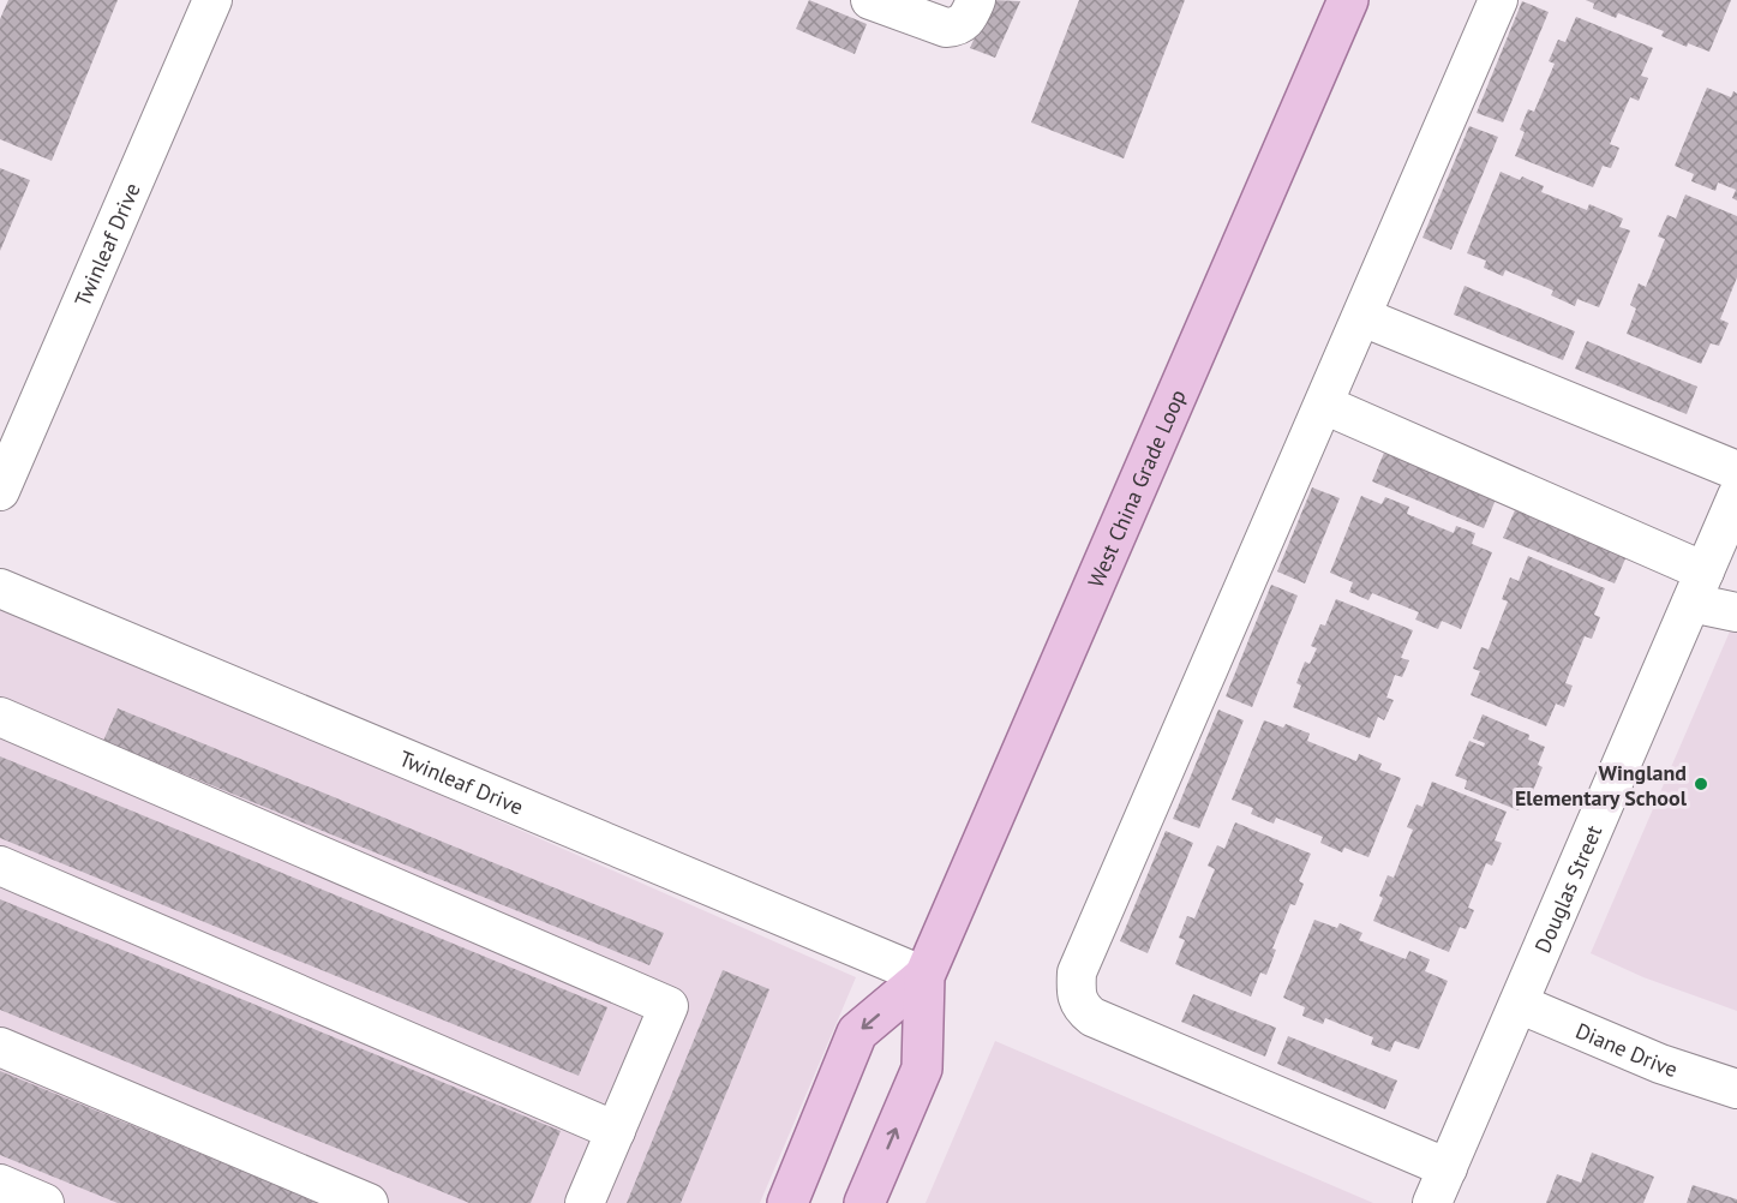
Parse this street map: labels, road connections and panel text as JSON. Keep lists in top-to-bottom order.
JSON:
{
  "streets": {
    "main road": ["West China Grade Loop"],
    "street": ["Twinleaf Drive", "Douglas Street", "Diane Drive"]
  },
  "crossings": [
    ["Twinleaf Drive", "West China Grade Loop"],
    ["Douglas Street", "Diane Drive"]
  ],
  "places": ["Wingland Elementary School"]
}
